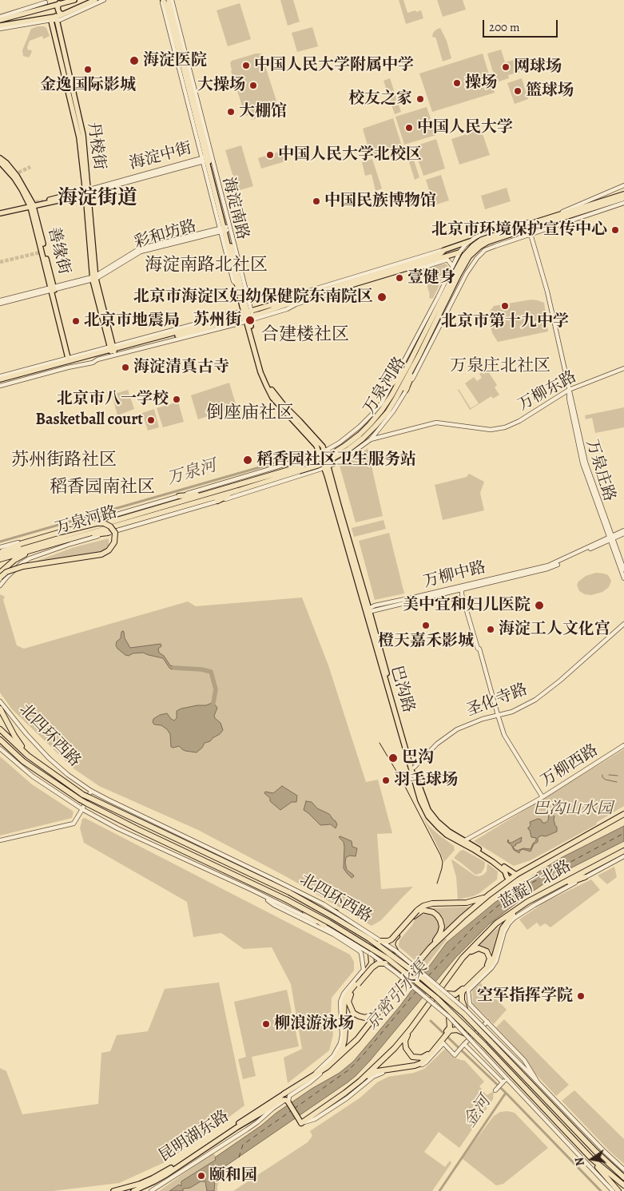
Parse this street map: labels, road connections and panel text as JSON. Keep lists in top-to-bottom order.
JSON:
{
  "streets": {
    "highway": ["万泉河路", "北四环西路", "蓝靛厂北路"],
    "main road": [
      "丹棱街",
      "海淀中街",
      "海淀南路",
      "善缘街",
      "巴沟路",
      "昆明湖东路"
    ],
    "street": [
      "彩和坊路",
      "万柳东路",
      "万泉庄路",
      "万柳中路",
      "圣化寺路",
      "万柳西路"
    ]
  },
  "crossings": [
    ["丹棱街", "海淀中街"],
    ["丹棱街", "彩和坊路"],
    ["海淀中街", "海淀南路"],
    ["海淀中街", "善缘街"],
    ["海淀南路", "彩和坊路"],
    ["海淀南路", "万泉河路"],
    ["海淀南路", "巴沟路"],
    ["彩和坊路", "善缘街"],
    ["万泉河路", "万柳东路"],
    ["万泉河路", "万泉庄路"],
    ["万泉河路", "巴沟路"],
    ["万柳东路", "万泉庄路"],
    ["万泉庄路", "万柳中路"],
    ["万柳中路", "巴沟路"],
    ["巴沟路", "圣化寺路"],
    ["巴沟路", "万柳西路"],
    ["巴沟路", "蓝靛厂北路"],
    ["蓝靛厂北路", "昆明湖东路"]
  ],
  "districts": [
    "海淀街道",
    "海淀南路北社区",
    "合建楼社区",
    "万泉庄北社区",
    "倒座庙社区",
    "苏州街路社区",
    "稻香园南社区"
  ],
  "water": ["万泉河", "京密引水渠", "金河"],
  "parks": ["巴沟山水园"],
  "places": [
    "海淀医院",
    "中国人民大学附属中学",
    "网球场",
    "金逸国际影城",
    "操场",
    "大操场",
    "篮球场",
    "校友之家",
    "大棚馆",
    "中国人民大学",
    "中国人民大学北校区",
    "中国民族博物馆",
    "北京市环境保护宣传中心",
    "壹健身",
    "北京市海淀区妇幼保健院东南院区",
    "北京市第十九中学",
    "苏州街",
    "北京市地震局",
    "海淀清真古寺",
    "北京市八一学校",
    "Basketball court",
    "稻香园社区卫生服务站",
    "美中宜和妇儿医院",
    "橙天嘉禾影城",
    "海淀工人文化宫",
    "巴沟",
    "羽毛球场",
    "空军指挥学院",
    "柳浪游泳场",
    "颐和园"
  ],
  "scale_bar": "200 m",
  "north": "left"
}
